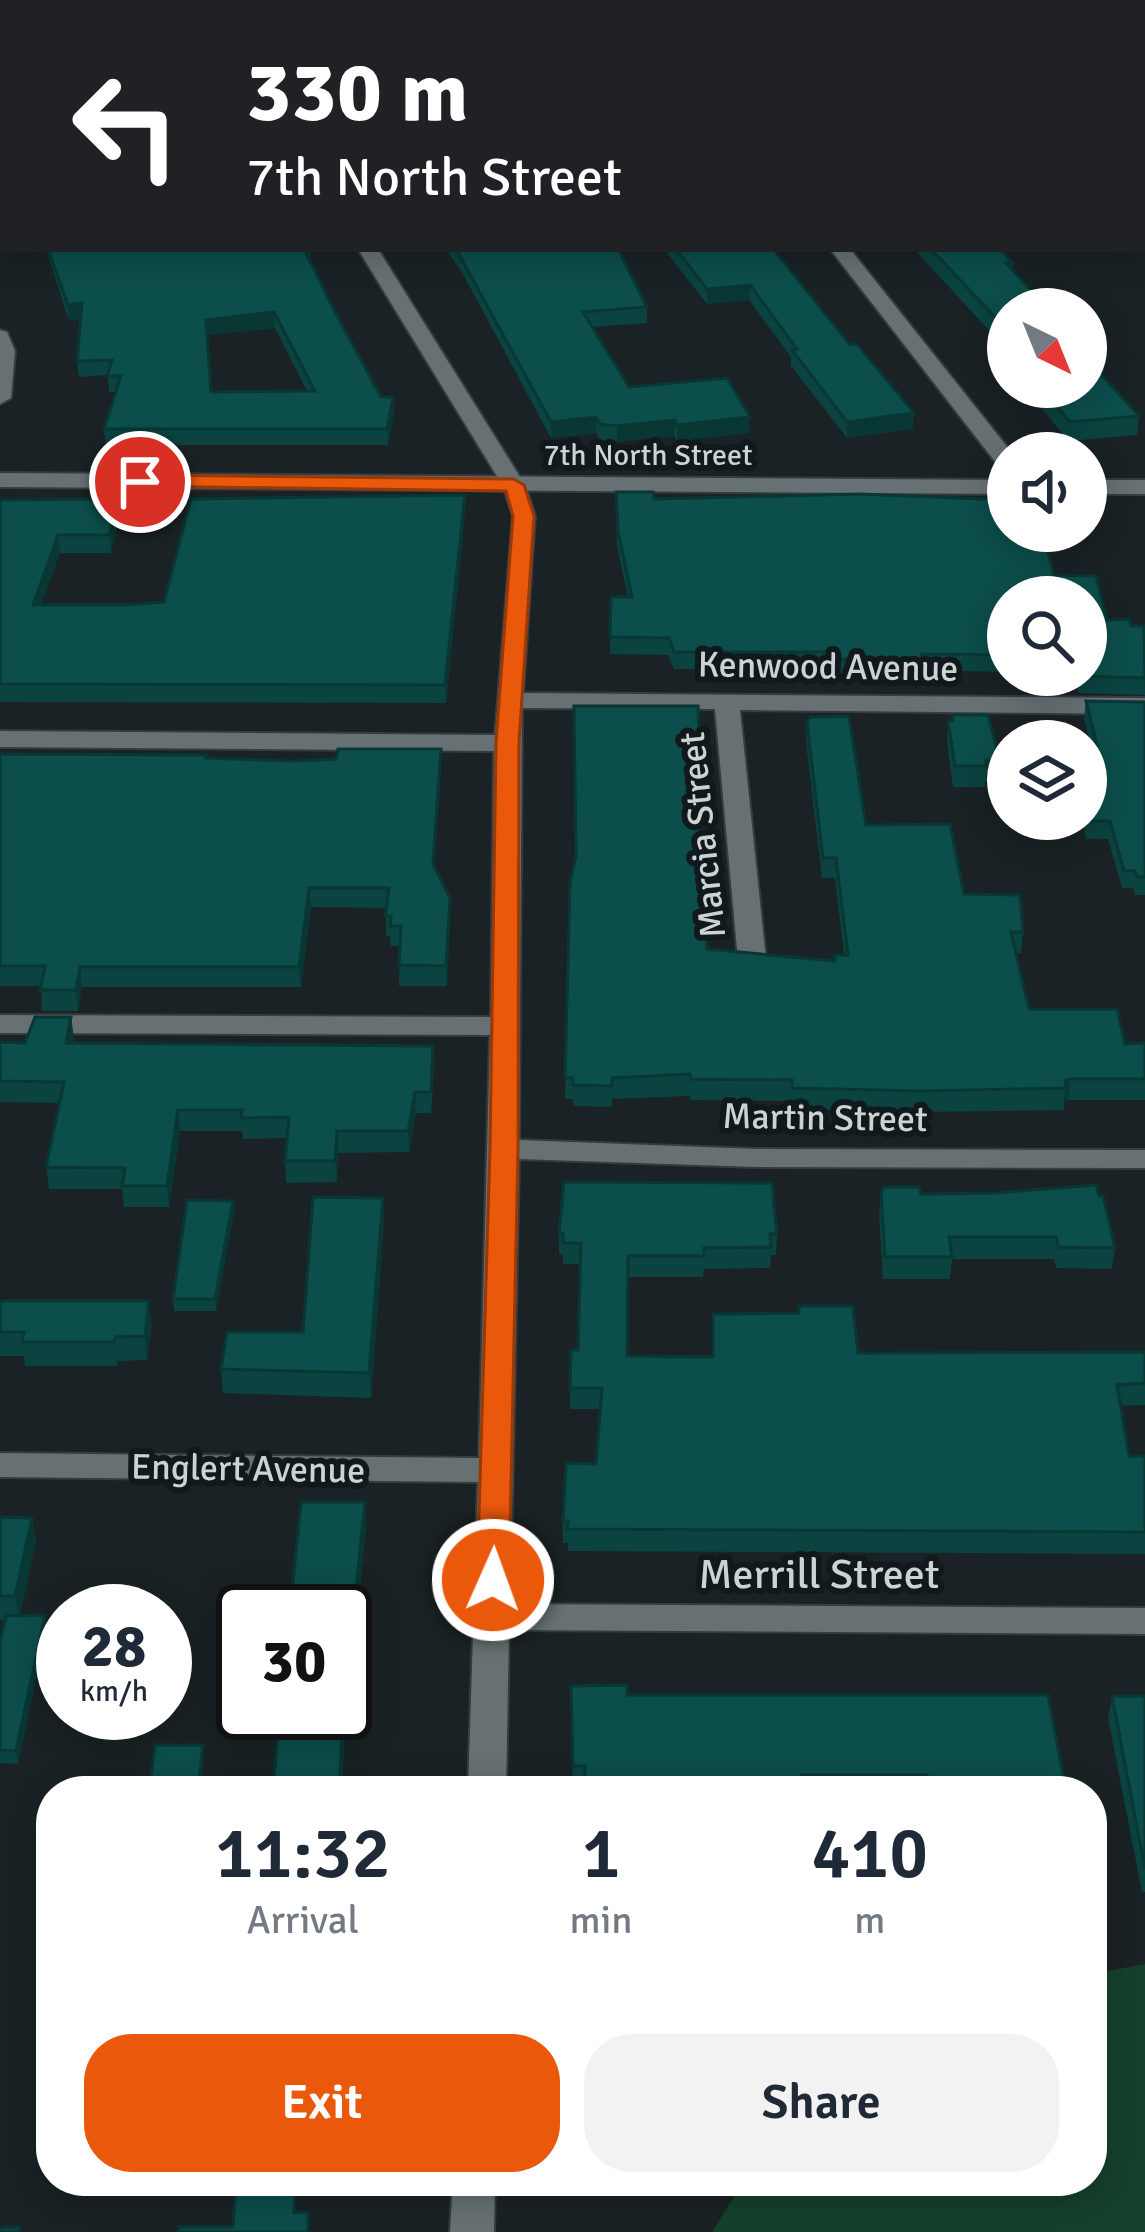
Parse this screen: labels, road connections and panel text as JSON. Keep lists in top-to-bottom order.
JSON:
{
  "streets": {
    "street": [
      "7th North Street",
      "Kenwood Avenue",
      "Marcia Street",
      "Martin Street",
      "Englert Avenue",
      "Merrill Street"
    ]
  },
  "crossings": [
    ["Kenwood Avenue", "Marcia Street"]
  ],
  "north": "bottom right",
  "page": {
    "turn": ["330 m", "7th North Street"],
    "speed": "28 km/h",
    "limit": "30",
    "eta": [
      "11:32",
      "Arrival",
      "1",
      "min",
      "410",
      "m"
    ],
    "buttons": ["Exit", "Share"]
  }
}
